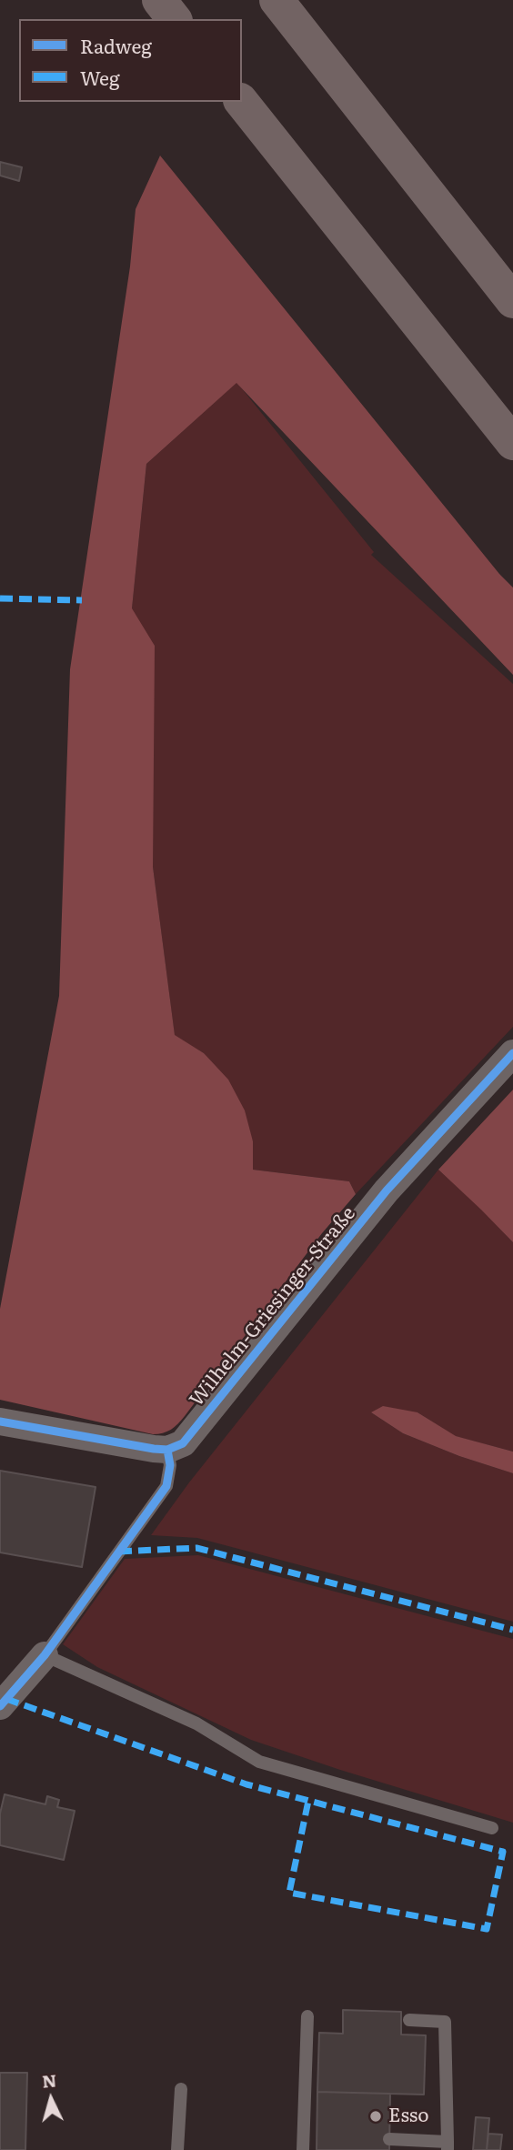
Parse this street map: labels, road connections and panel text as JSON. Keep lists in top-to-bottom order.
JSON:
{
  "streets": {
    "street": ["Wilhelm-Griesinger-Straße"]
  },
  "places": ["Esso"],
  "legend": ["Radweg", "Weg"],
  "north": "top"
}
